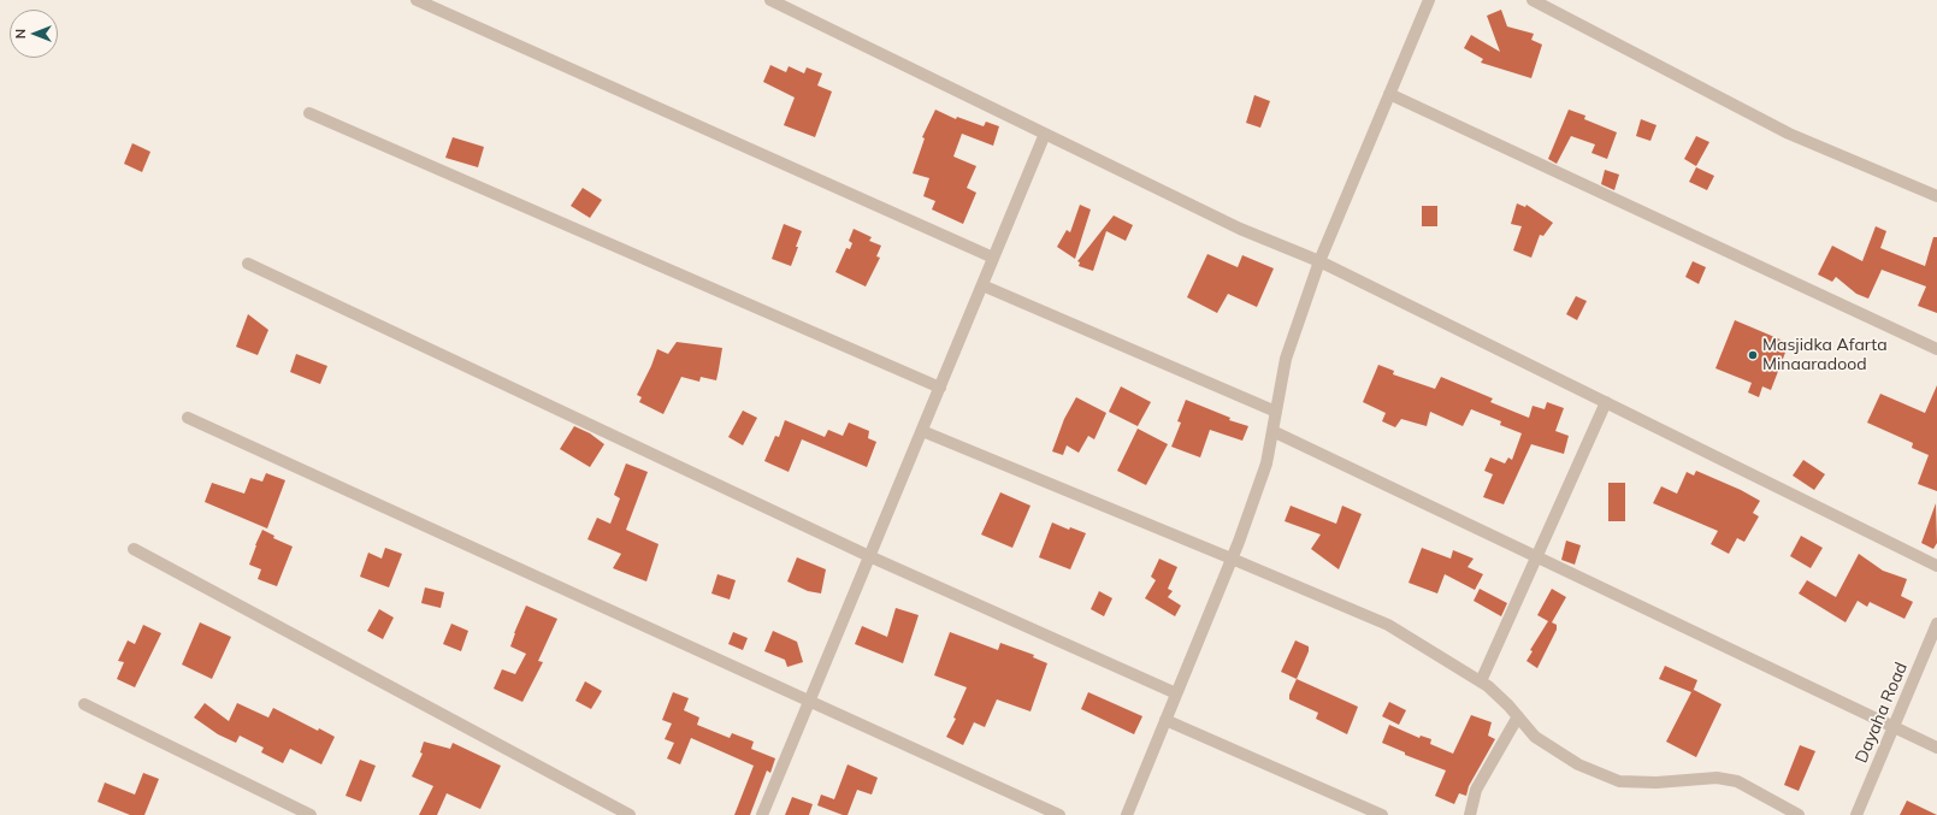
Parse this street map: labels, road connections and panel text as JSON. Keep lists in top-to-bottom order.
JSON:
{
  "streets": {
    "street": ["Dayaha Road"]
  },
  "places": ["Masjidka Afarta Minaaradood"],
  "north": "left"
}
